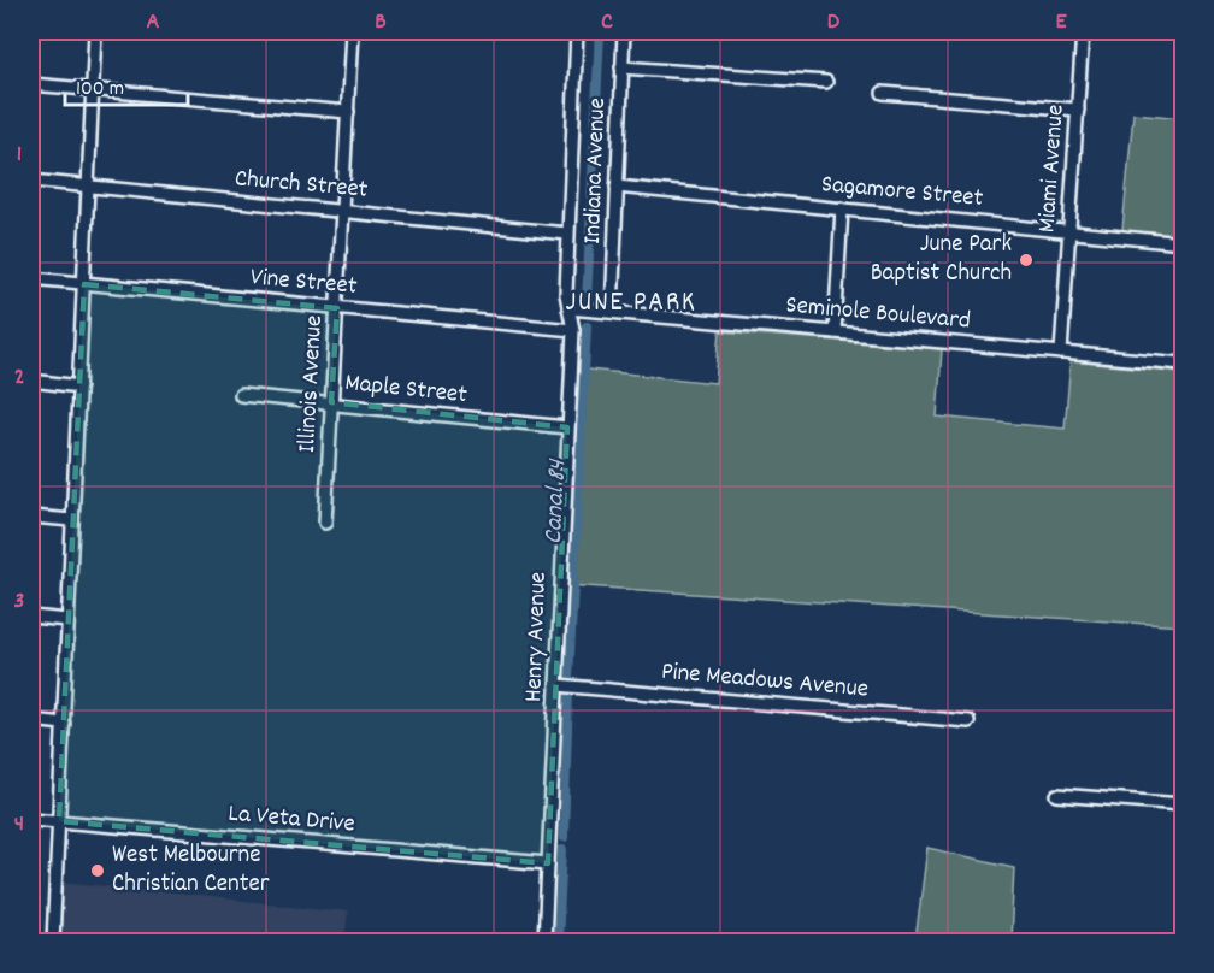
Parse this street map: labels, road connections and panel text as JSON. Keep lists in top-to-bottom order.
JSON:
{
  "streets": {
    "street": [
      "Miami Avenue",
      "Indiana Avenue",
      "Church Street",
      "Sagamore Street",
      "Vine Street",
      "Seminole Boulevard",
      "Illinois Avenue",
      "Maple Street",
      "Henry Avenue",
      "Pine Meadows Avenue",
      "La Veta Drive"
    ]
  },
  "crossings": [
    ["Miami Avenue", "Sagamore Street"],
    ["Miami Avenue", "Seminole Boulevard"],
    ["Indiana Avenue", "Sagamore Street"],
    ["Indiana Avenue", "Seminole Boulevard"],
    ["Church Street", "Illinois Avenue"],
    ["Church Street", "Henry Avenue"],
    ["Vine Street", "Illinois Avenue"],
    ["Vine Street", "Henry Avenue"],
    ["Seminole Boulevard", "Henry Avenue"],
    ["Illinois Avenue", "Maple Street"],
    ["Maple Street", "Henry Avenue"],
    ["Henry Avenue", "Pine Meadows Avenue"],
    ["Henry Avenue", "La Veta Drive"]
  ],
  "districts": ["JUNE PARK"],
  "water": ["Canal 84"],
  "places": ["June Park Baptist Church", "West Melbourne Christian Center"],
  "scale_bar": "100 m",
  "grid": {
    "columns": [
      "A",
      "B",
      "C",
      "D",
      "E"
    ],
    "rows": [
      "1",
      "2",
      "3",
      "4"
    ]
  }
}
